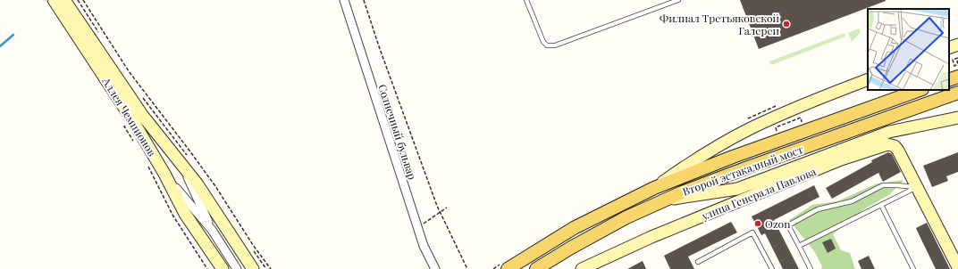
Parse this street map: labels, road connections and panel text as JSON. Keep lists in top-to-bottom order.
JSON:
{
  "streets": {
    "main road": ["Аллея Чемпионов", "Второй эстакадный мост", "улица Генерала Павлова"],
    "street": ["Солнечный бульвар"]
  },
  "places": ["Филиал Третьяковской Галереи", "Ozon"]
}
